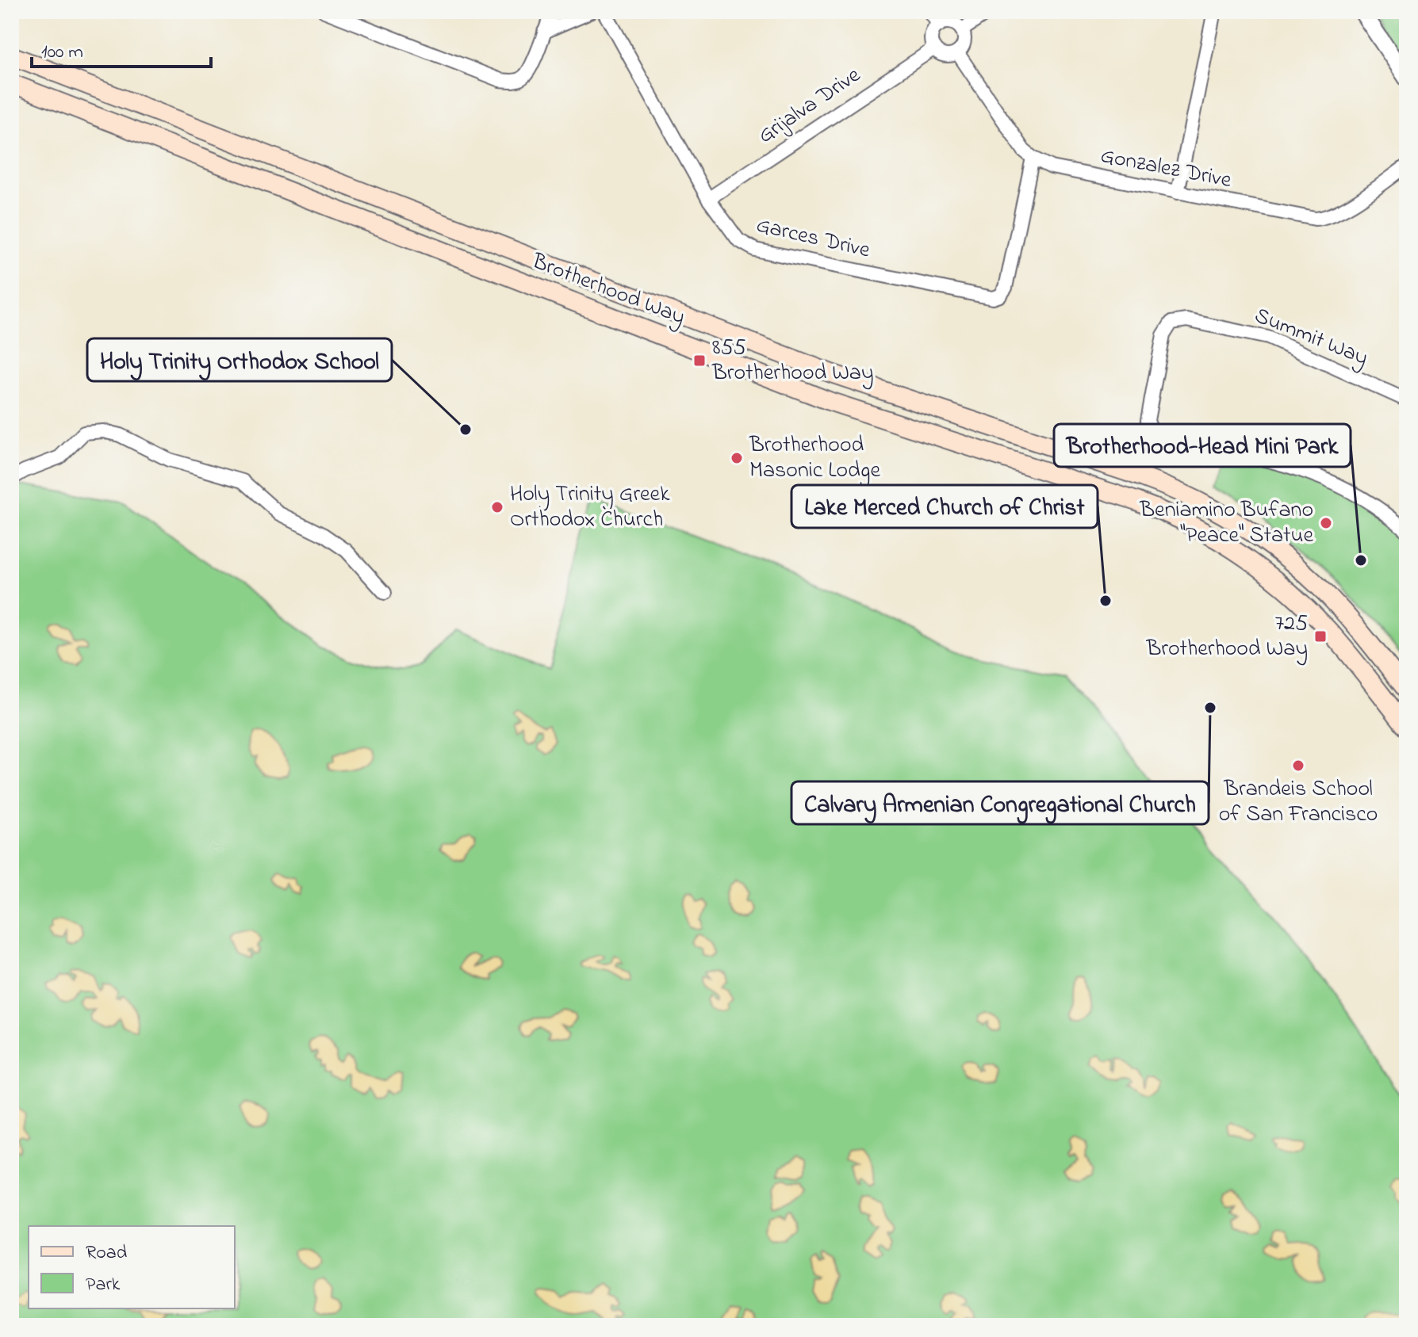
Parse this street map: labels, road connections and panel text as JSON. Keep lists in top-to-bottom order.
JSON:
{
  "streets": {
    "main road": ["Brotherhood Way"],
    "street": [
      "Grijalva Drive",
      "Gonzalez Drive",
      "Garces Drive",
      "Summit Way"
    ]
  },
  "crossings": [
    ["Grijalva Drive", "Gonzalez Drive"],
    ["Grijalva Drive", "Garces Drive"],
    ["Gonzalez Drive", "Garces Drive"]
  ],
  "places": {
    "transit": ["855 Brotherhood Way", "725 Brotherhood Way"],
    "other": [
      "Holy Trinity Orthodox School",
      "Brotherhood Masonic Lodge",
      "Holy Trinity Greek Orthodox Church",
      "Beniamino Bufano \"Peace\" Statue",
      "Brotherhood-Head Mini Park",
      "Lake Merced Church of Christ",
      "Calvary Armenian Congregational Church",
      "Brandeis School of San Francisco"
    ]
  },
  "legend": ["Road", "Park"],
  "scale_bar": "100 m"
}
